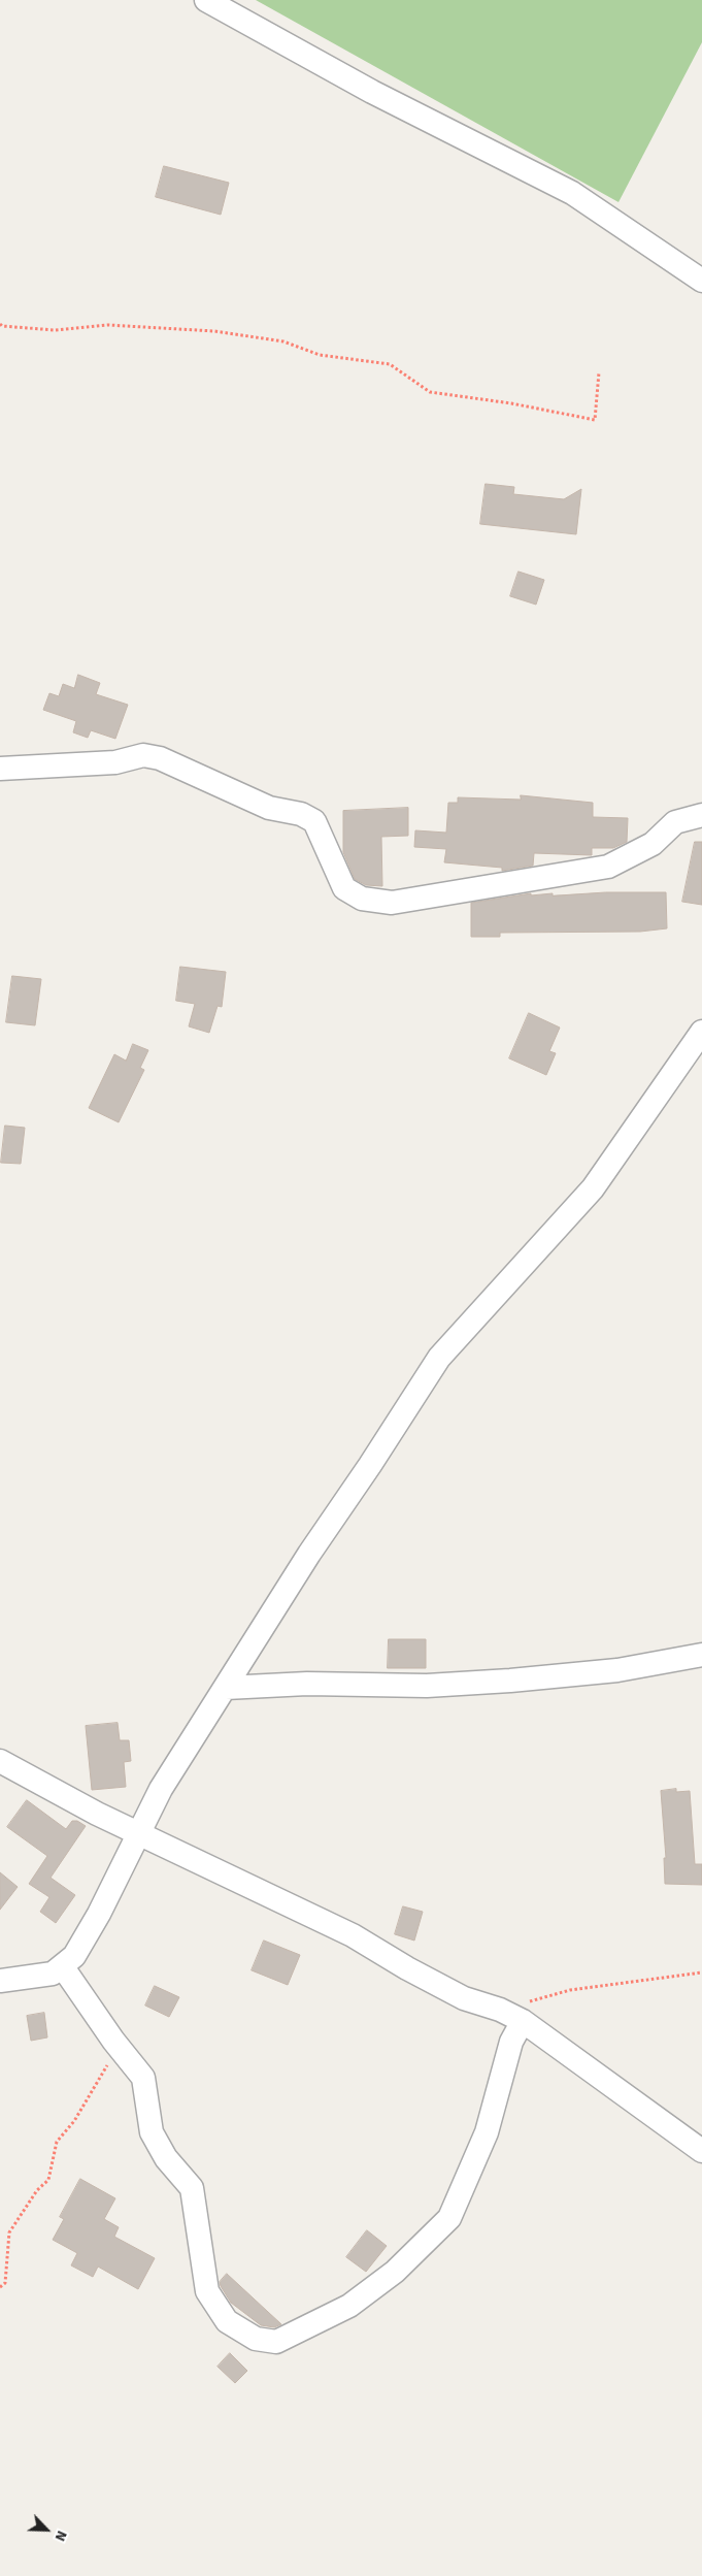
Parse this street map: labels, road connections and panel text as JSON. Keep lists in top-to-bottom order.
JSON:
{
  "north": "bottom right"
}
